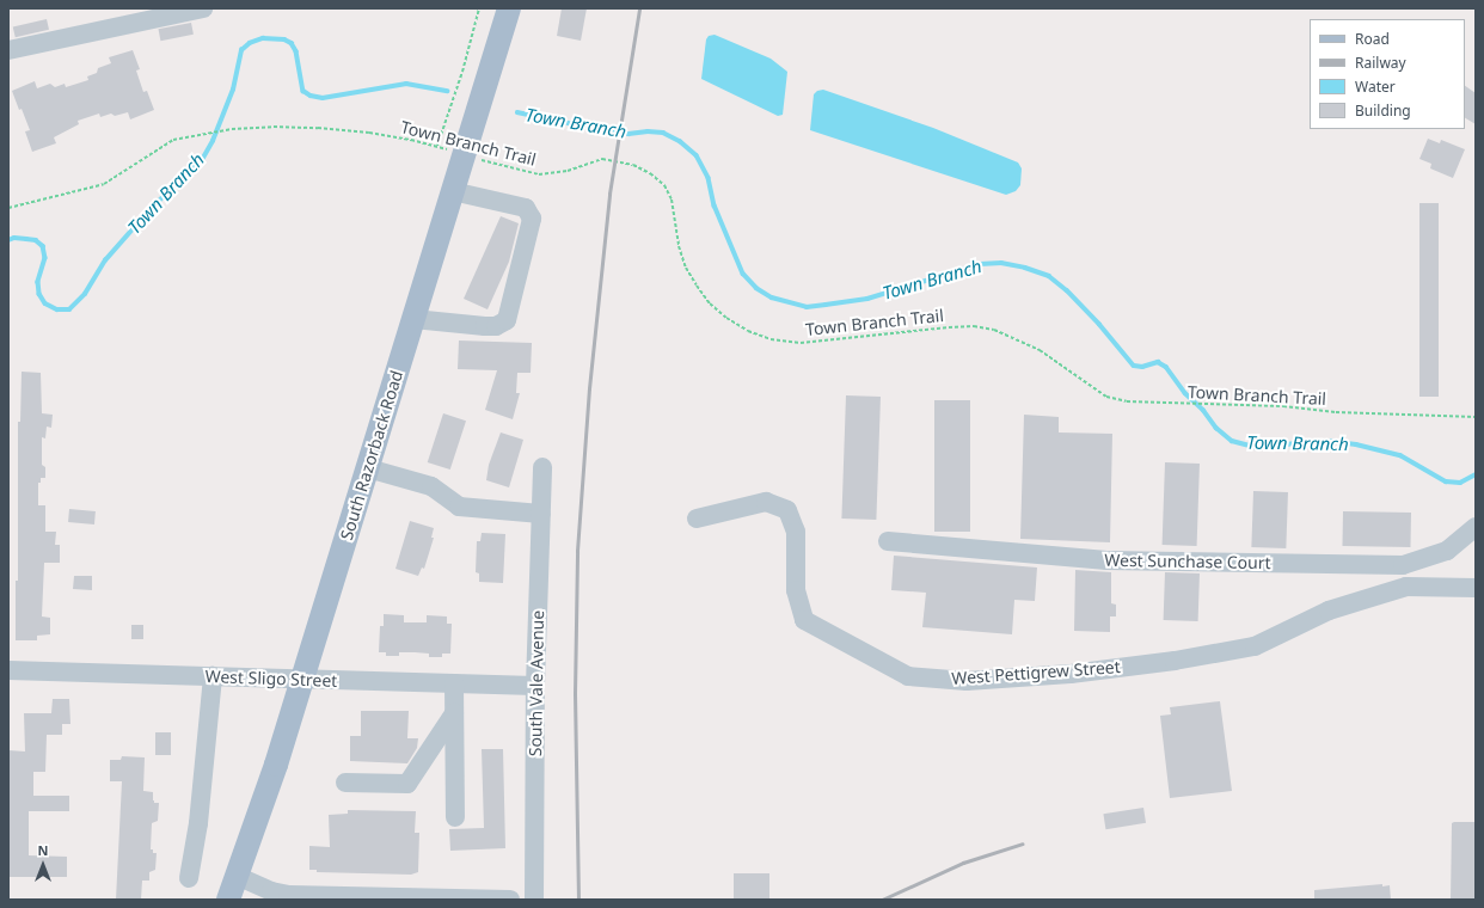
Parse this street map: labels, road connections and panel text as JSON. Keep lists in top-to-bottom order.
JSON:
{
  "streets": {
    "main road": ["South Razorback Road"],
    "street": [
      "West Sunchase Court",
      "West Pettigrew Street",
      "West Sligo Street",
      "South Vale Avenue"
    ],
    "path": ["Town Branch Trail"]
  },
  "crossings": [
    ["Town Branch Trail", "South Razorback Road"],
    ["South Razorback Road", "West Sligo Street"],
    ["West Sligo Street", "South Vale Avenue"]
  ],
  "water": ["Town Branch"],
  "legend": [
    "Road",
    "Railway",
    "Water",
    "Building"
  ],
  "north": "top"
}
